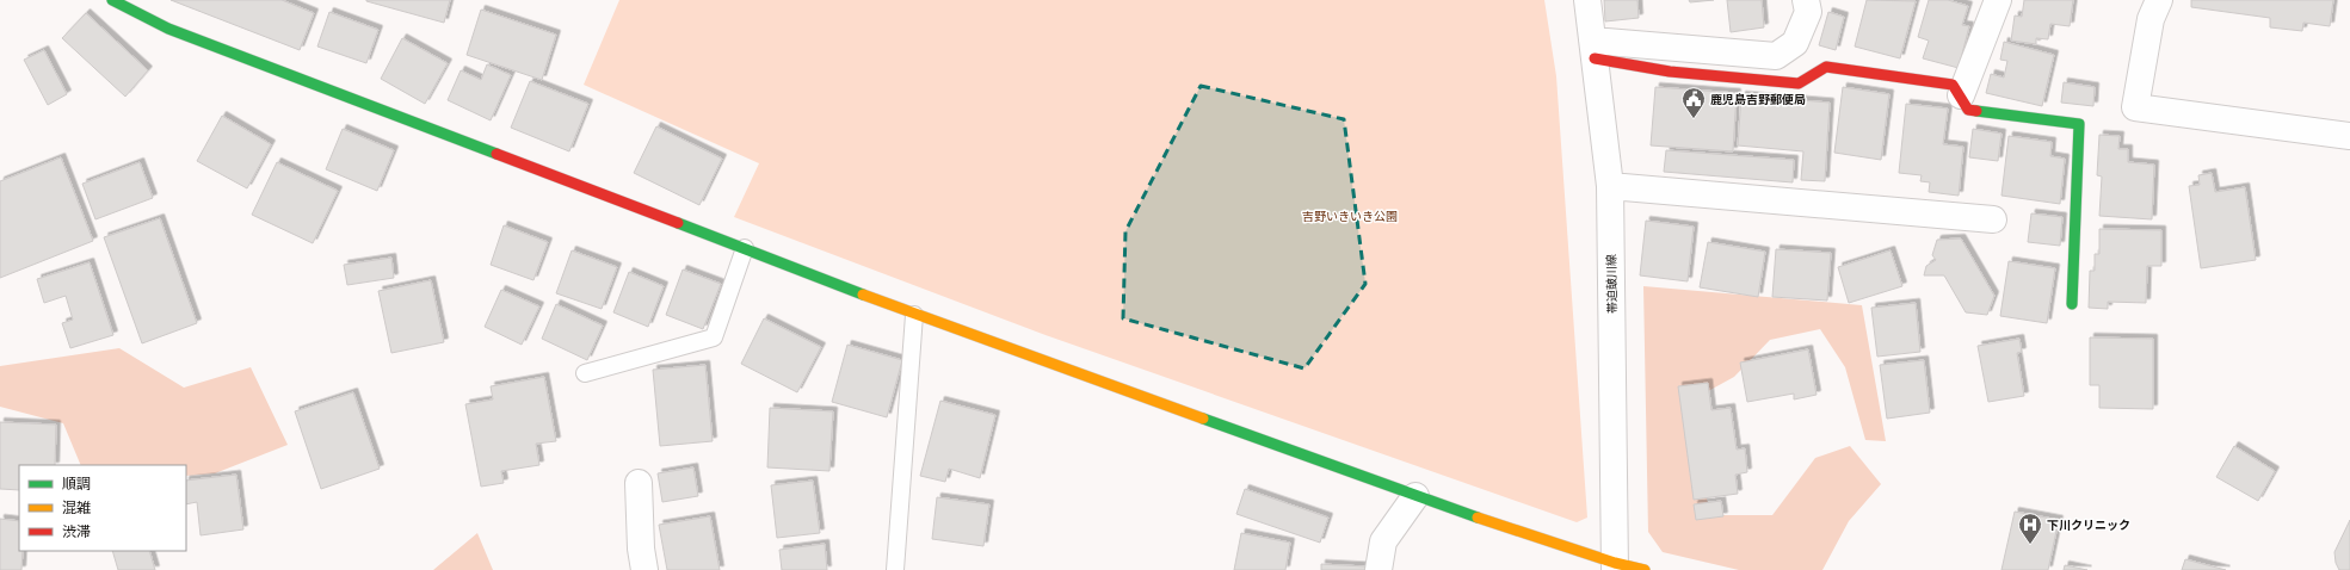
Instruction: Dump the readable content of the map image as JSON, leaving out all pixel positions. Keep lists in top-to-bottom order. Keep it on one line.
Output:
{"streets":{"street":["帯迫皷川線"]},"parks":["吉野いきいき公園"],"places":{"public building":["鹿児島吉野郵便局"],"hospital":["下川クリニック"]},"legend":["順調","混雑","渋滞"]}
